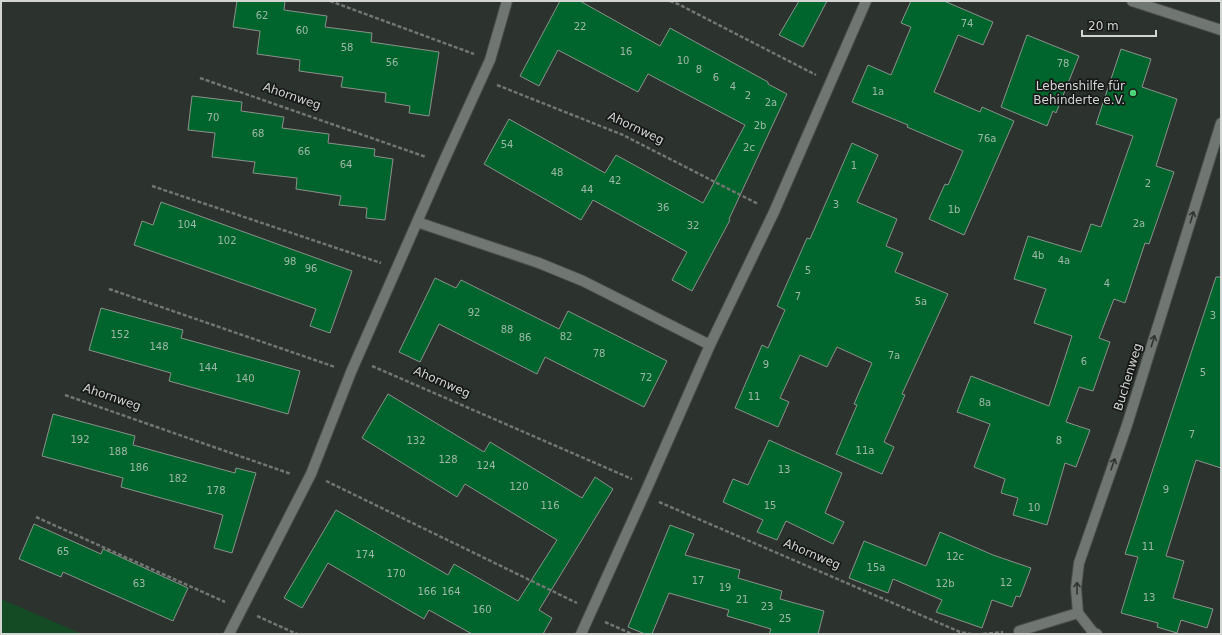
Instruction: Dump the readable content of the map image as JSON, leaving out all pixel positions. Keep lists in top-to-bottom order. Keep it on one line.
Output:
{"streets":{"street":["Buchenweg"],"path":["Ahornweg"]},"one_way":["Buchenweg"],"places":["Lebenshilfe für Behinderte e.V."],"house_numbers":["62","74","22","60","58","16","10","56","78","8","6","4","1a","2","2a","70","2b","68","76a","54","2c","66","64","1","48","42","2","44","3","36","1b","2a","104","32","102","4b","4a","98","96","5","4","7","5a","92","3","88","152","82","86","148","78","7a","6","9","144","5","72","140","11","8a","7","192","132","8","11a","188","128","124","186","13","182","120","9","178","116","15","10","11","65","174","12c","15a","170","17","12","63","12b","19","166","164","13","21","23","160","25"],"scale_bar":"20 m"}
